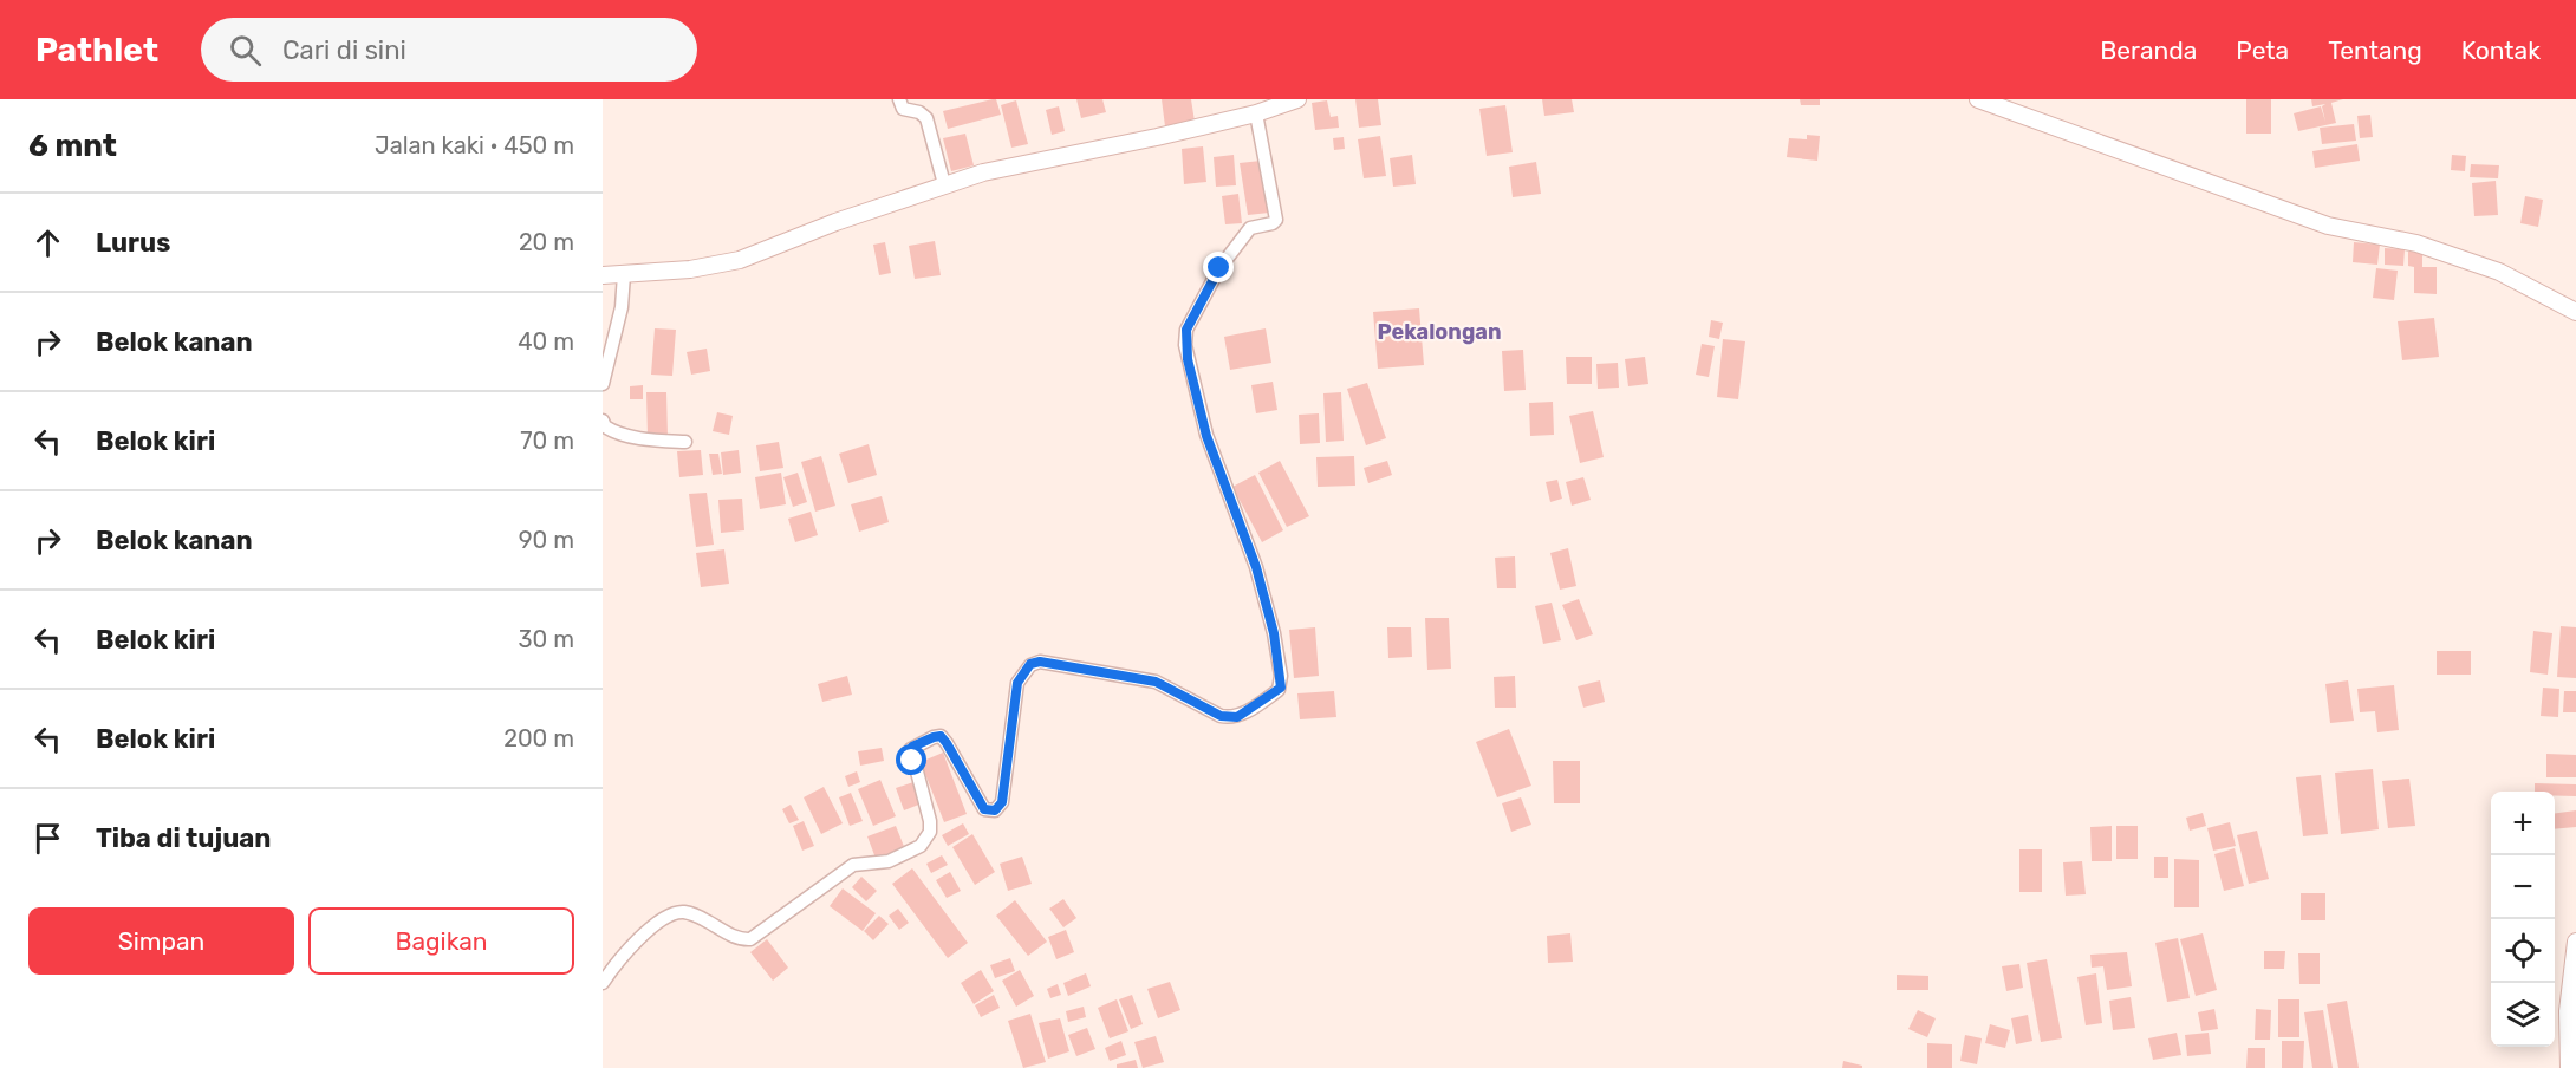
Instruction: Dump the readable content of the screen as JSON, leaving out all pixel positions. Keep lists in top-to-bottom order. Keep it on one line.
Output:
{"districts":["Pekalongan"],"page":{"header":"Pathlet","search":"Cari di sini","nav":["Beranda","Peta","Tentang","Kontak"],"heading":["6 mnt","Jalan kaki · 450 m"],"list":[["Lurus","20 m"],["Belok kanan","40 m"],["Belok kiri","70 m"],["Belok kanan","90 m"],["Belok kiri","30 m"],["Belok kiri","200 m"],"Tiba di tujuan"],"map_buttons":["+","−"],"buttons":["Simpan","Bagikan"]}}
